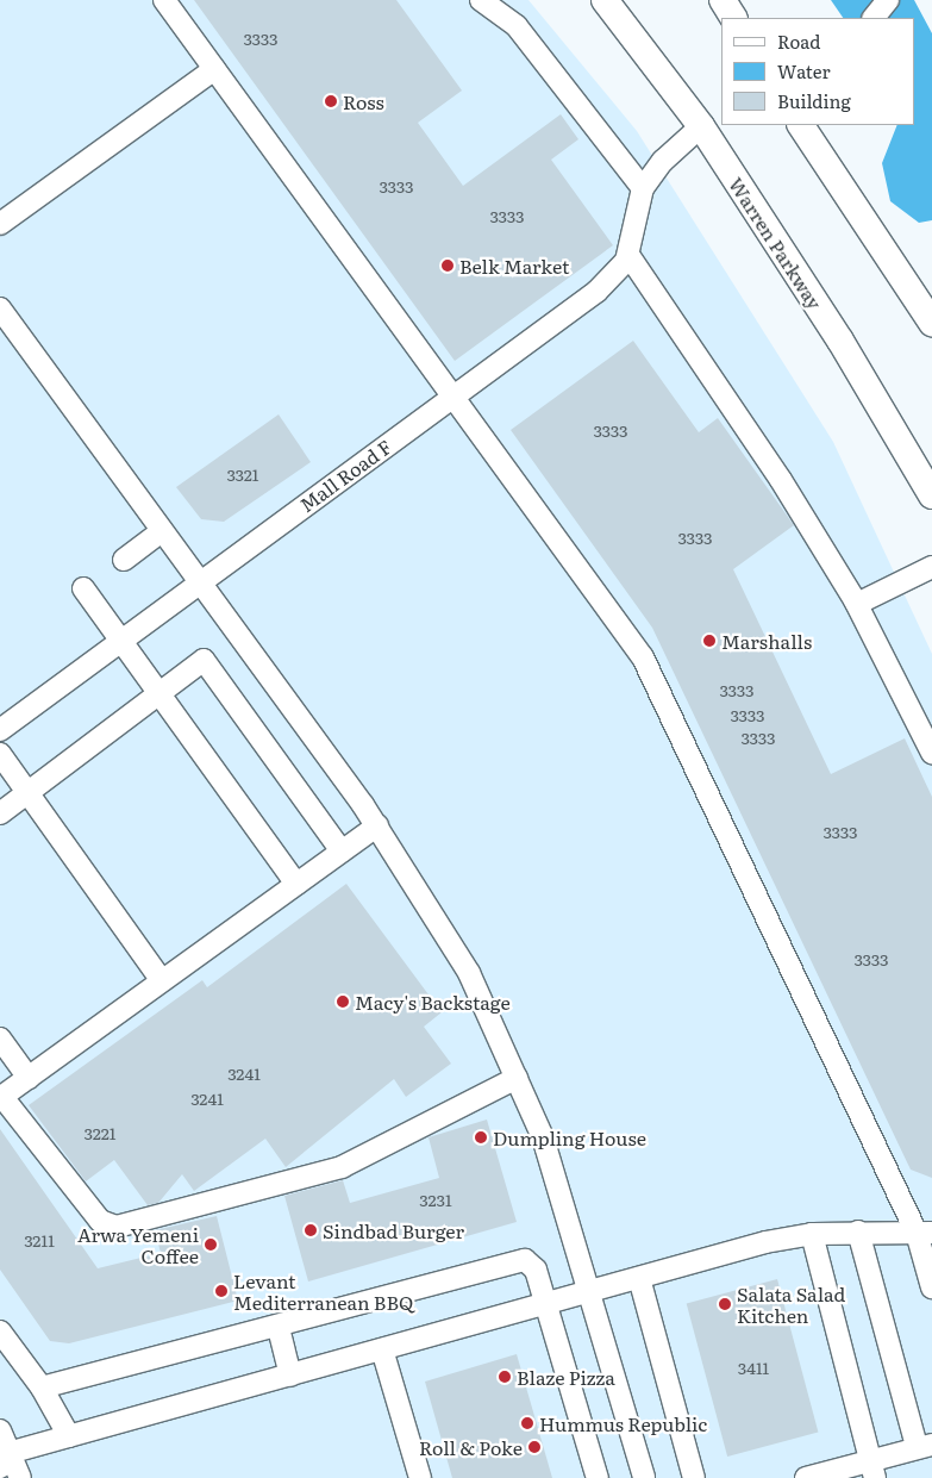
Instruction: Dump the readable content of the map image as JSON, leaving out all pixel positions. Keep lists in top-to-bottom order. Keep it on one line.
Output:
{"streets":{"main road":["Warren Parkway"],"street":["Mall Road F"]},"places":["Ross","Belk Market","Marshalls","Macy's Backstage","Dumpling House","Sindbad Burger","Arwa Yemeni Coffee","Levant Mediterranean BBQ","Salata Salad Kitchen","Blaze Pizza","Hummus Republic","Roll & Poke"],"house_numbers":["3333","3333","3333","3333","3321","3333","3333","3333","3333","3333","3333","3241","3241","3221","3231","3211","3411"],"legend":["Road","Water","Building"]}
